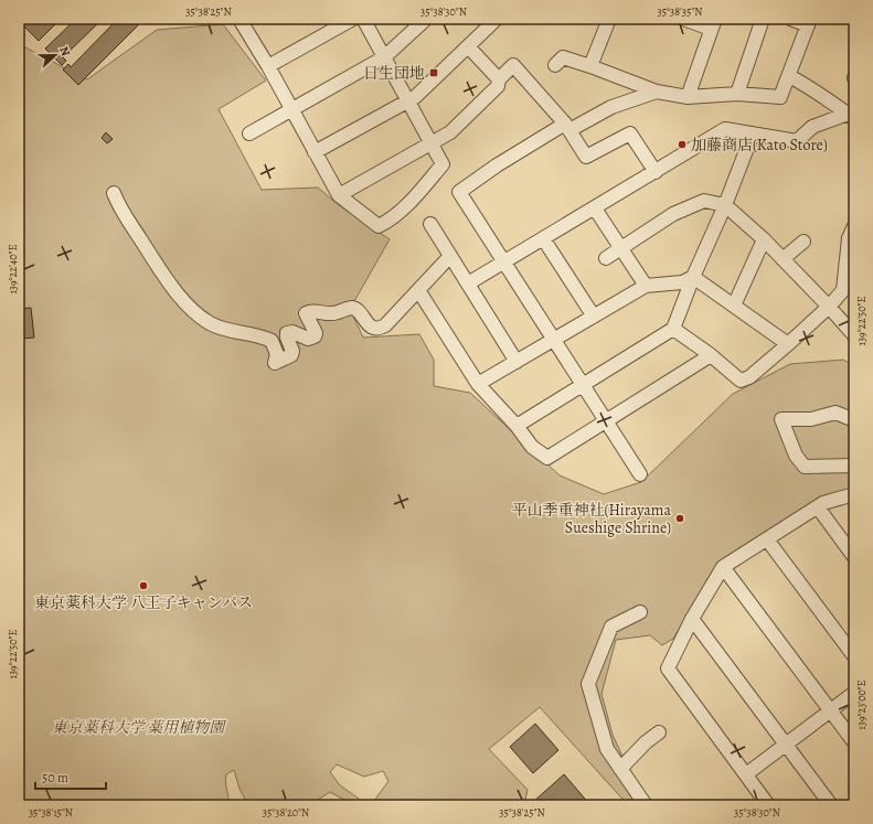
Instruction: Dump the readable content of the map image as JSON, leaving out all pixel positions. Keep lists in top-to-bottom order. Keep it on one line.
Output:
{"parks":["東京薬科大学 薬用植物園"],"places":{"transit":["日生団地"],"other":["加藤商店(Kato Store)","平山季重神社(Hirayama Sueshige Shrine)","東京薬科大学 八王子キャンパス"]},"scale_bar":"50 m","north":"right","coordinates":["35°38'25\"N","35°38'30\"N","35°38'35\"N","139°22'40\"E","139°22'50\"E","139°23'00\"E","35°38'15\"N","35°38'20\"N"]}
